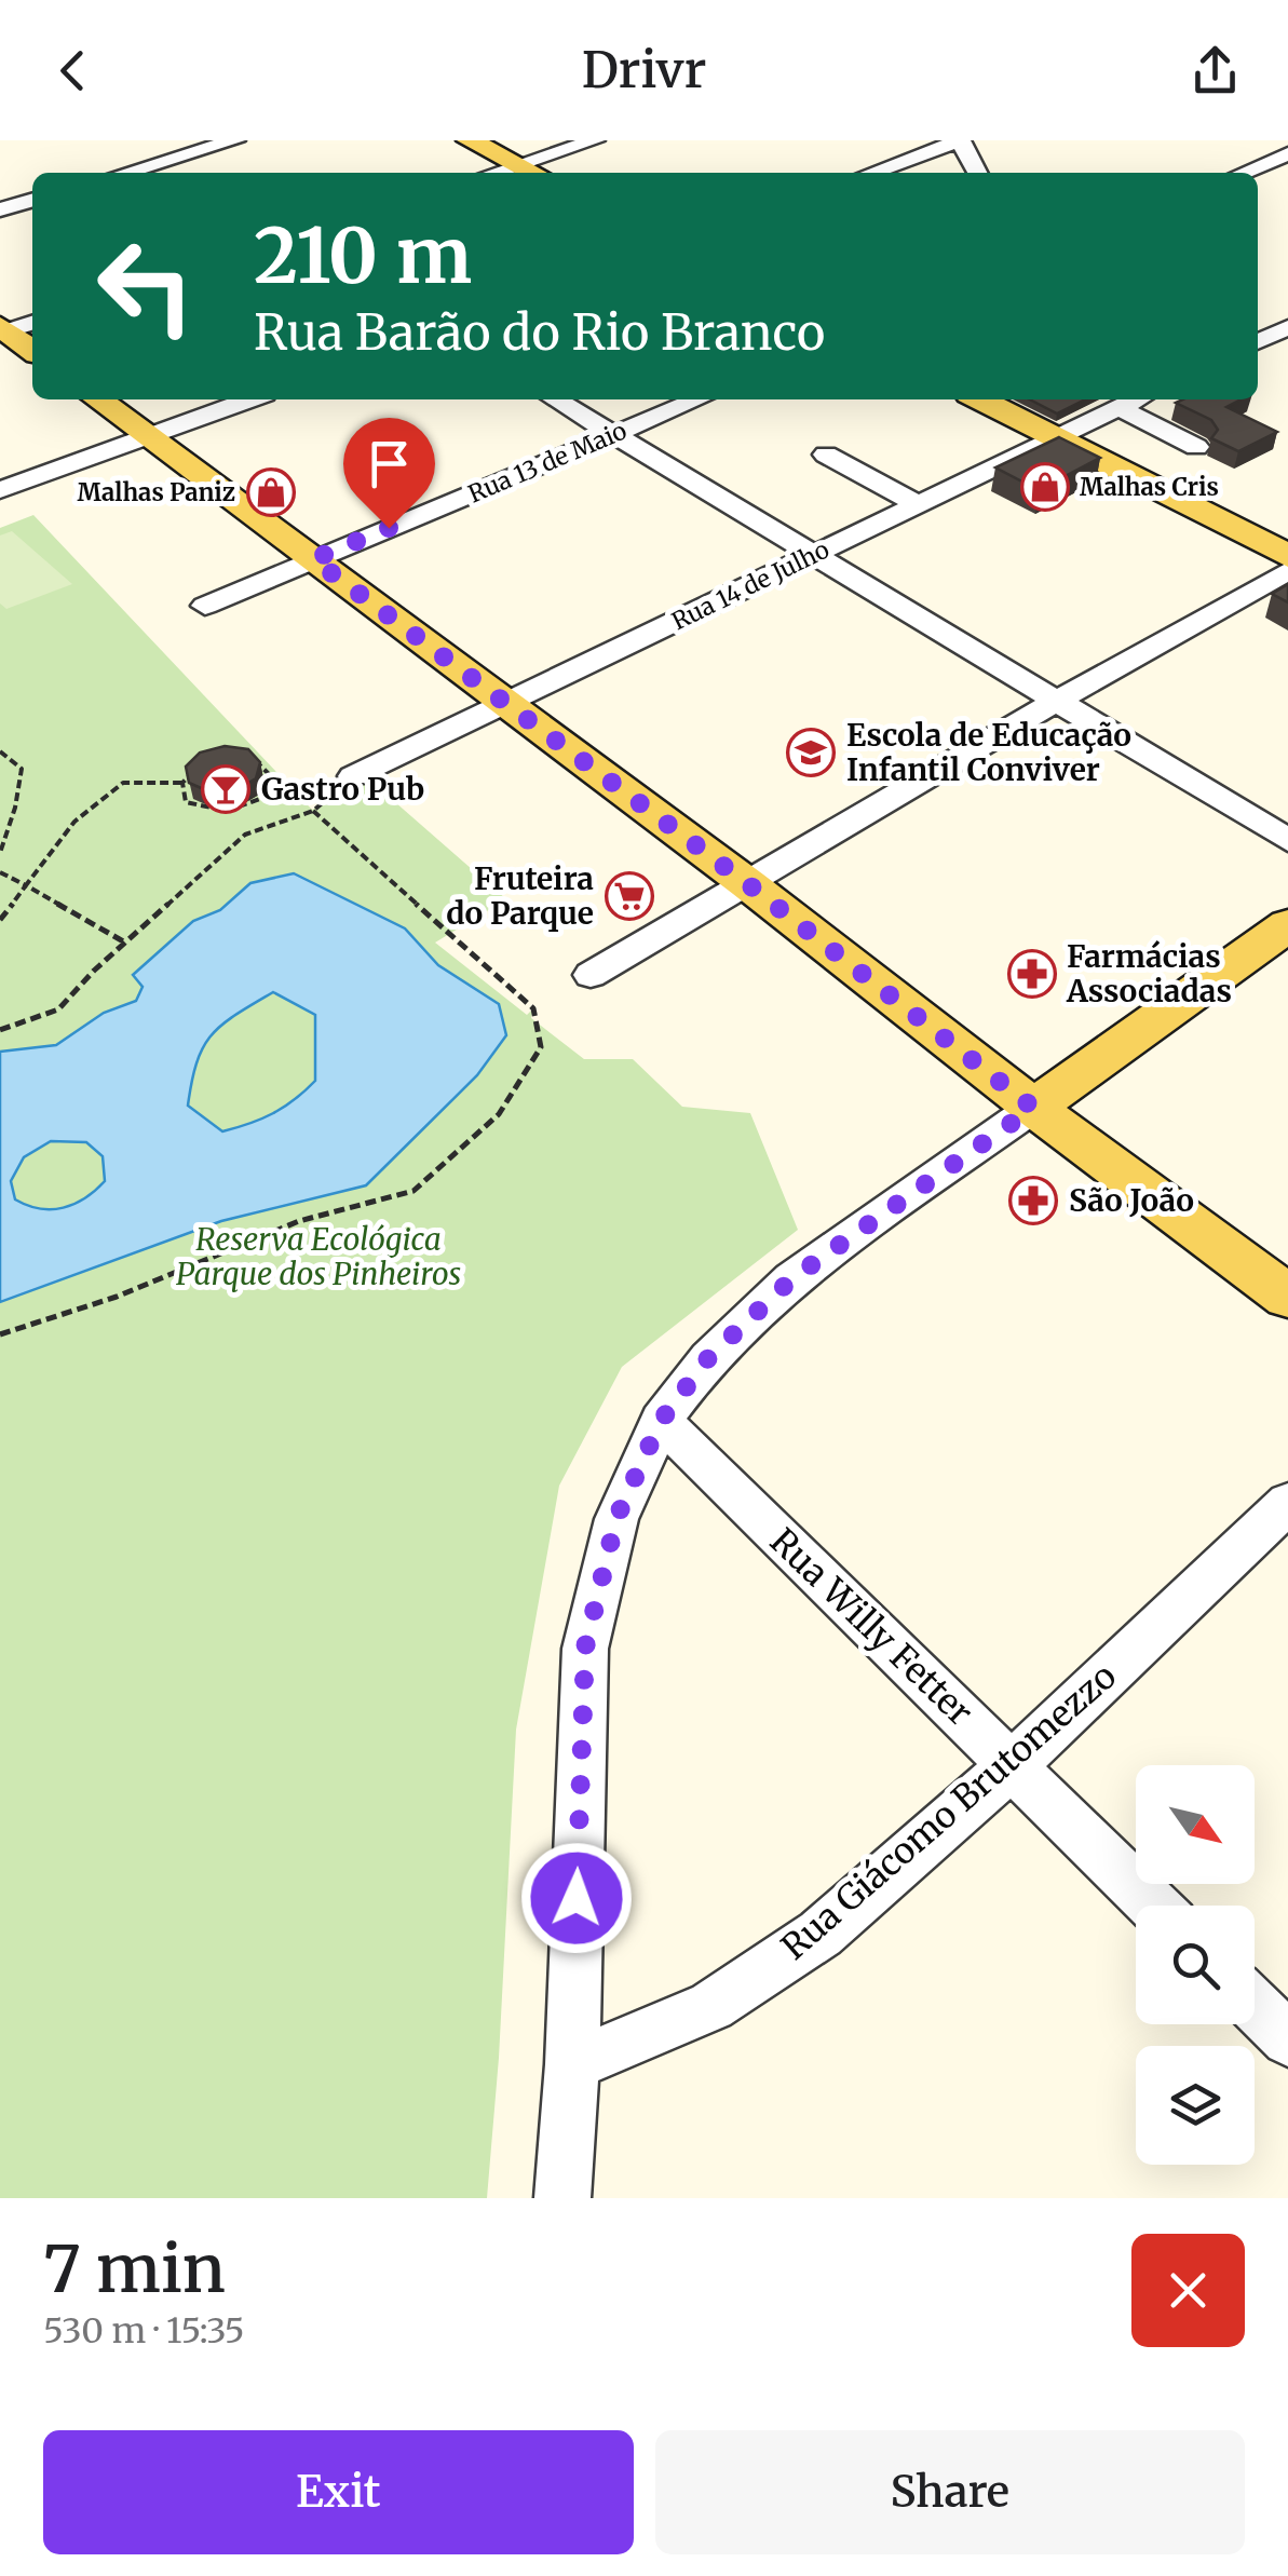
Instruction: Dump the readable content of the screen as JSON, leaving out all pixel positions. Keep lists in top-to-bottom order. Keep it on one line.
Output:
{"streets":{"street":["Rua 13 de Maio","Rua 14 de Julho","Rua Willy Fetter","Rua Giácomo Brutomezzo"]},"crossings":[["Rua Willy Fetter","Rua Giácomo Brutomezzo"]],"parks":["Reserva Ecológica Parque dos Pinheiros"],"places":{"shop":["Malhas Cris","Malhas Paniz"],"school or university":["Escola de Educação Infantil Conviver"],"bar":["Gastro Pub"],"supermarket":["Fruteira do Parque"],"pharmacy":["Farmácias Associadas","São João"]},"north":"bottom right","page":{"header":"Drivr","turn":["210 m","Rua Barão do Rio Branco"],"heading":["7 min","530 m · 15:35"],"buttons":["Exit","Share"]}}
